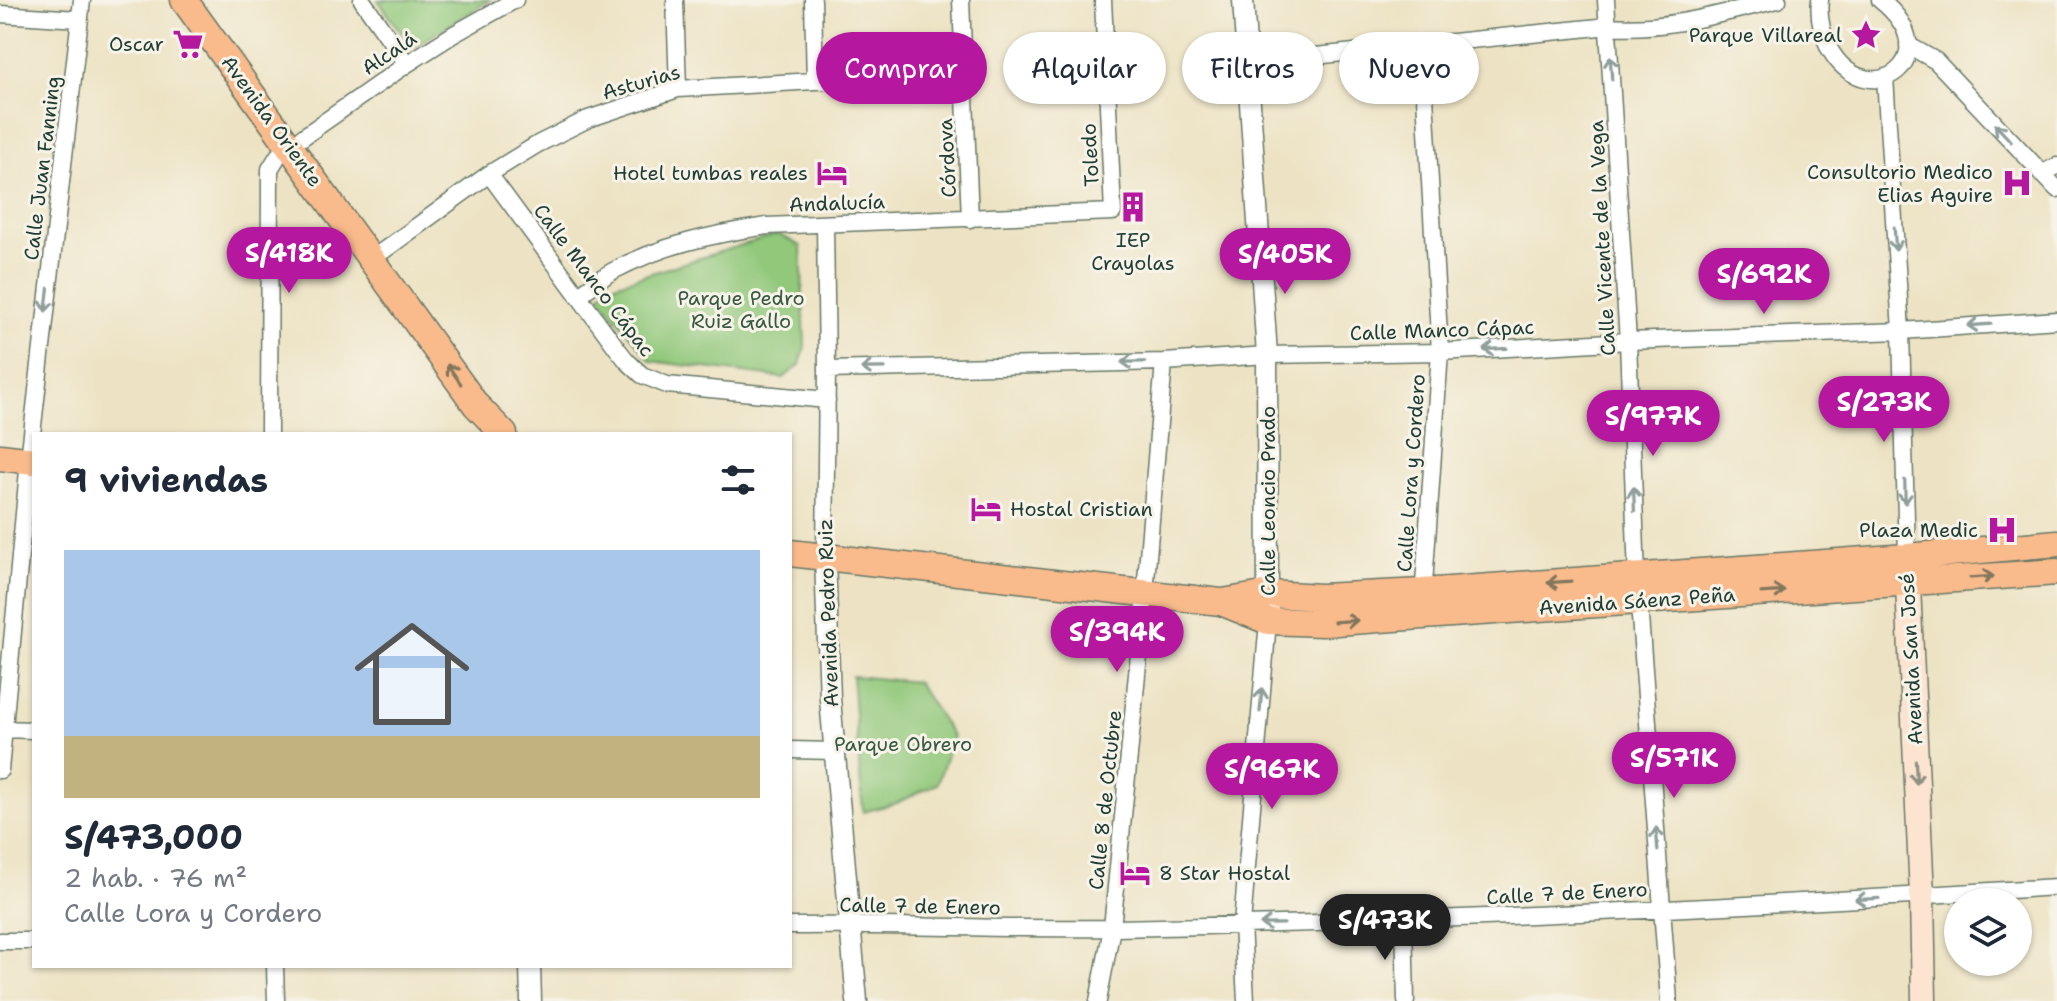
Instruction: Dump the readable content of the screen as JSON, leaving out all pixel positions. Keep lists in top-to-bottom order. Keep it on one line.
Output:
{"streets":{"main road":["Avenida Oriente","Avenida Sáenz Peña","Avenida San José"],"street":["Alcalá","Asturias","Toledo","Córdova","Calle Juan Fanning","Andalucía","Calle Vicente de la Vega","Calle Manco Cápac","Calle Lora y Cordero","Calle Leoncio Prado","Avenida Pedro Ruiz","Calle 8 de Octubre","Calle 7 de Enero"]},"crossings":[["Alcalá","Avenida Oriente"],["Asturias","Avenida Oriente"],["Asturias","Calle Manco Cápac"],["Toledo","Andalucía"],["Córdova","Andalucía"],["Andalucía","Calle Manco Cápac"],["Andalucía","Avenida Pedro Ruiz"],["Calle Vicente de la Vega","Calle Manco Cápac"],["Calle Vicente de la Vega","Avenida Sáenz Peña"],["Calle Vicente de la Vega","Calle 7 de Enero"],["Calle Manco Cápac","Calle Lora y Cordero"],["Calle Manco Cápac","Calle Leoncio Prado"],["Calle Manco Cápac","Avenida Pedro Ruiz"],["Calle Manco Cápac","Avenida San José"],["Calle Manco Cápac","Calle 8 de Octubre"],["Calle Lora y Cordero","Avenida Sáenz Peña"],["Calle Leoncio Prado","Avenida Sáenz Peña"],["Calle Leoncio Prado","Calle 7 de Enero"],["Avenida Sáenz Peña","Avenida Pedro Ruiz"],["Avenida Sáenz Peña","Avenida San José"],["Avenida Sáenz Peña","Calle 8 de Octubre"],["Avenida Pedro Ruiz","Calle 7 de Enero"],["Avenida San José","Calle 7 de Enero"],["Calle 8 de Octubre","Calle 7 de Enero"]],"one_way":["Avenida Oriente","Calle Juan Fanning","Calle Vicente de la Vega","Calle Manco Cápac","Avenida San José"],"parks":["Parque Pedro Ruiz Gallo","Parque Obrero"],"places":{"place":["Parque Villareal"],"supermarket":["Oscar"],"hotel":["Hotel tumbas reales","Hostal Cristian","8 Star Hostal"],"hospital":["Consultorio Medico Elias Aguire","Plaza Medic"],"building":["IEP Crayolas"]},"page":{"chip":["Comprar","Alquilar","Filtros","Nuevo"],"price":["S/418K","S/405K","S/692K","S/273K","S/977K","S/394K","S/571K","S/967K","S/473K"],"heading":"9 viviendas","list":[{"name":"S/473,000","note":"2 hab. · 76 m² · Calle Lora y Cordero"}]}}
